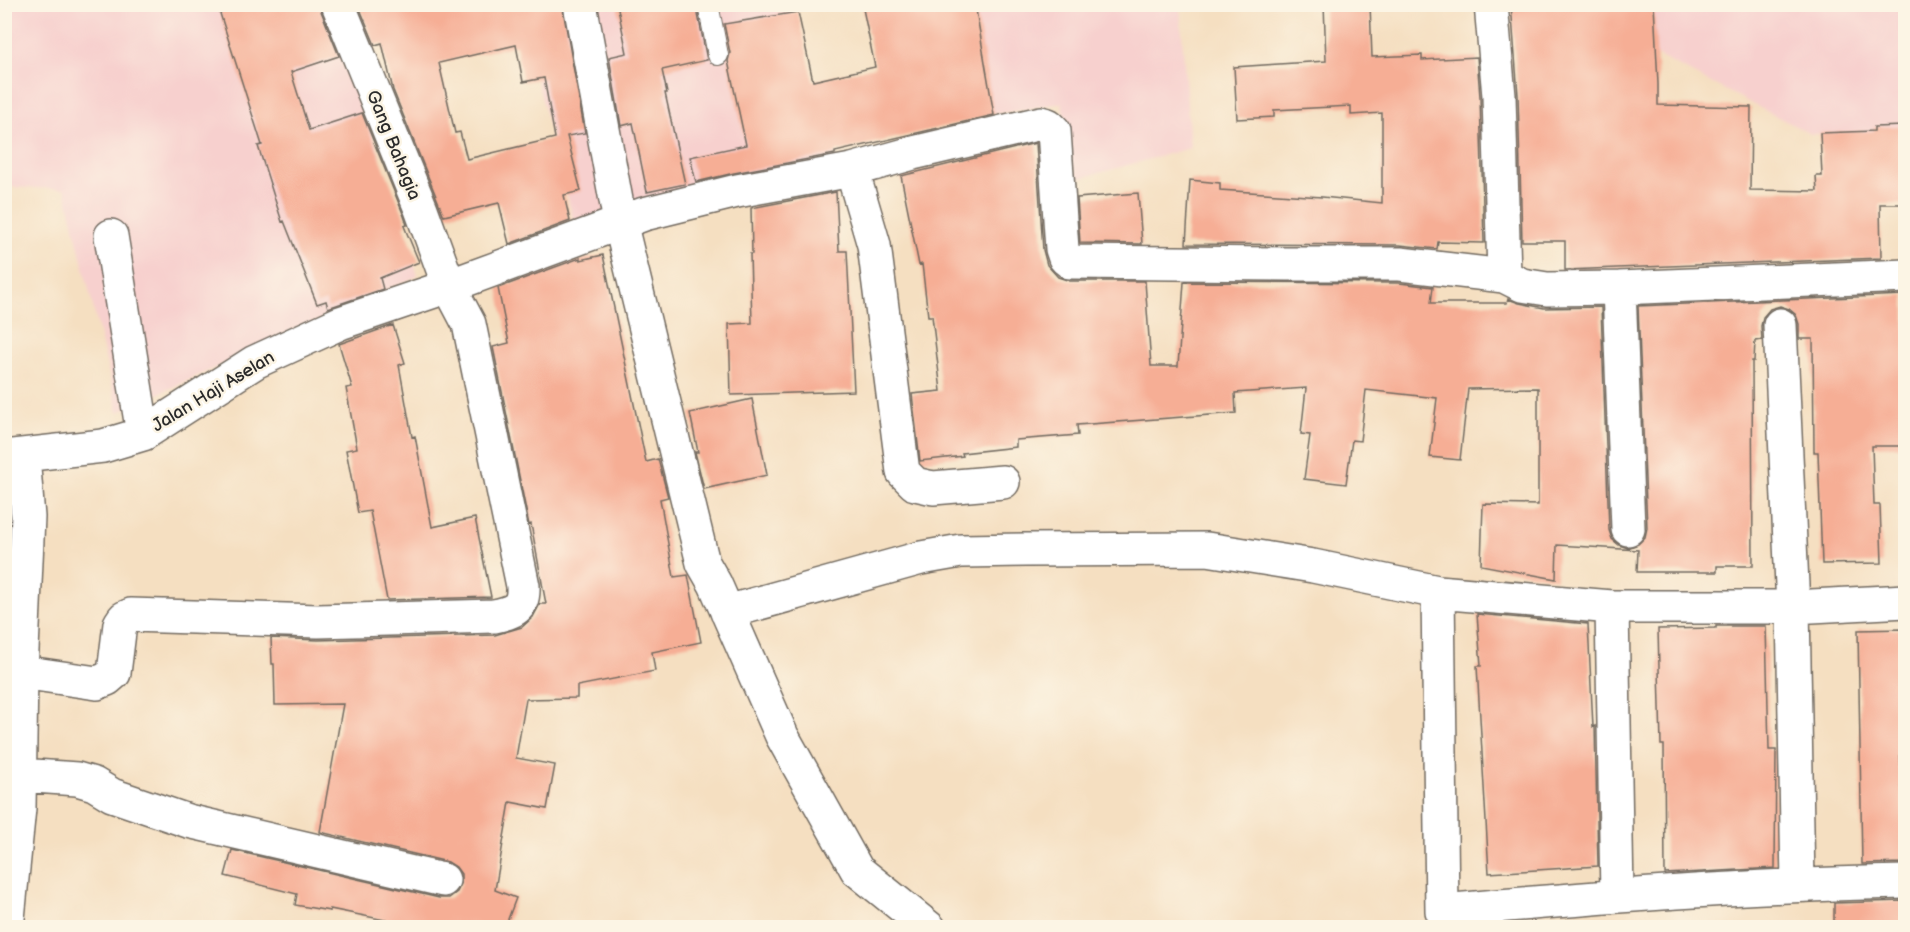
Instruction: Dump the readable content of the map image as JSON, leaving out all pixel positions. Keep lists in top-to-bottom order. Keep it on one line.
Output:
{"streets":{"street":["Gang Bahagia","Jalan Haji Aselan"]},"crossings":[["Gang Bahagia","Jalan Haji Aselan"]]}
